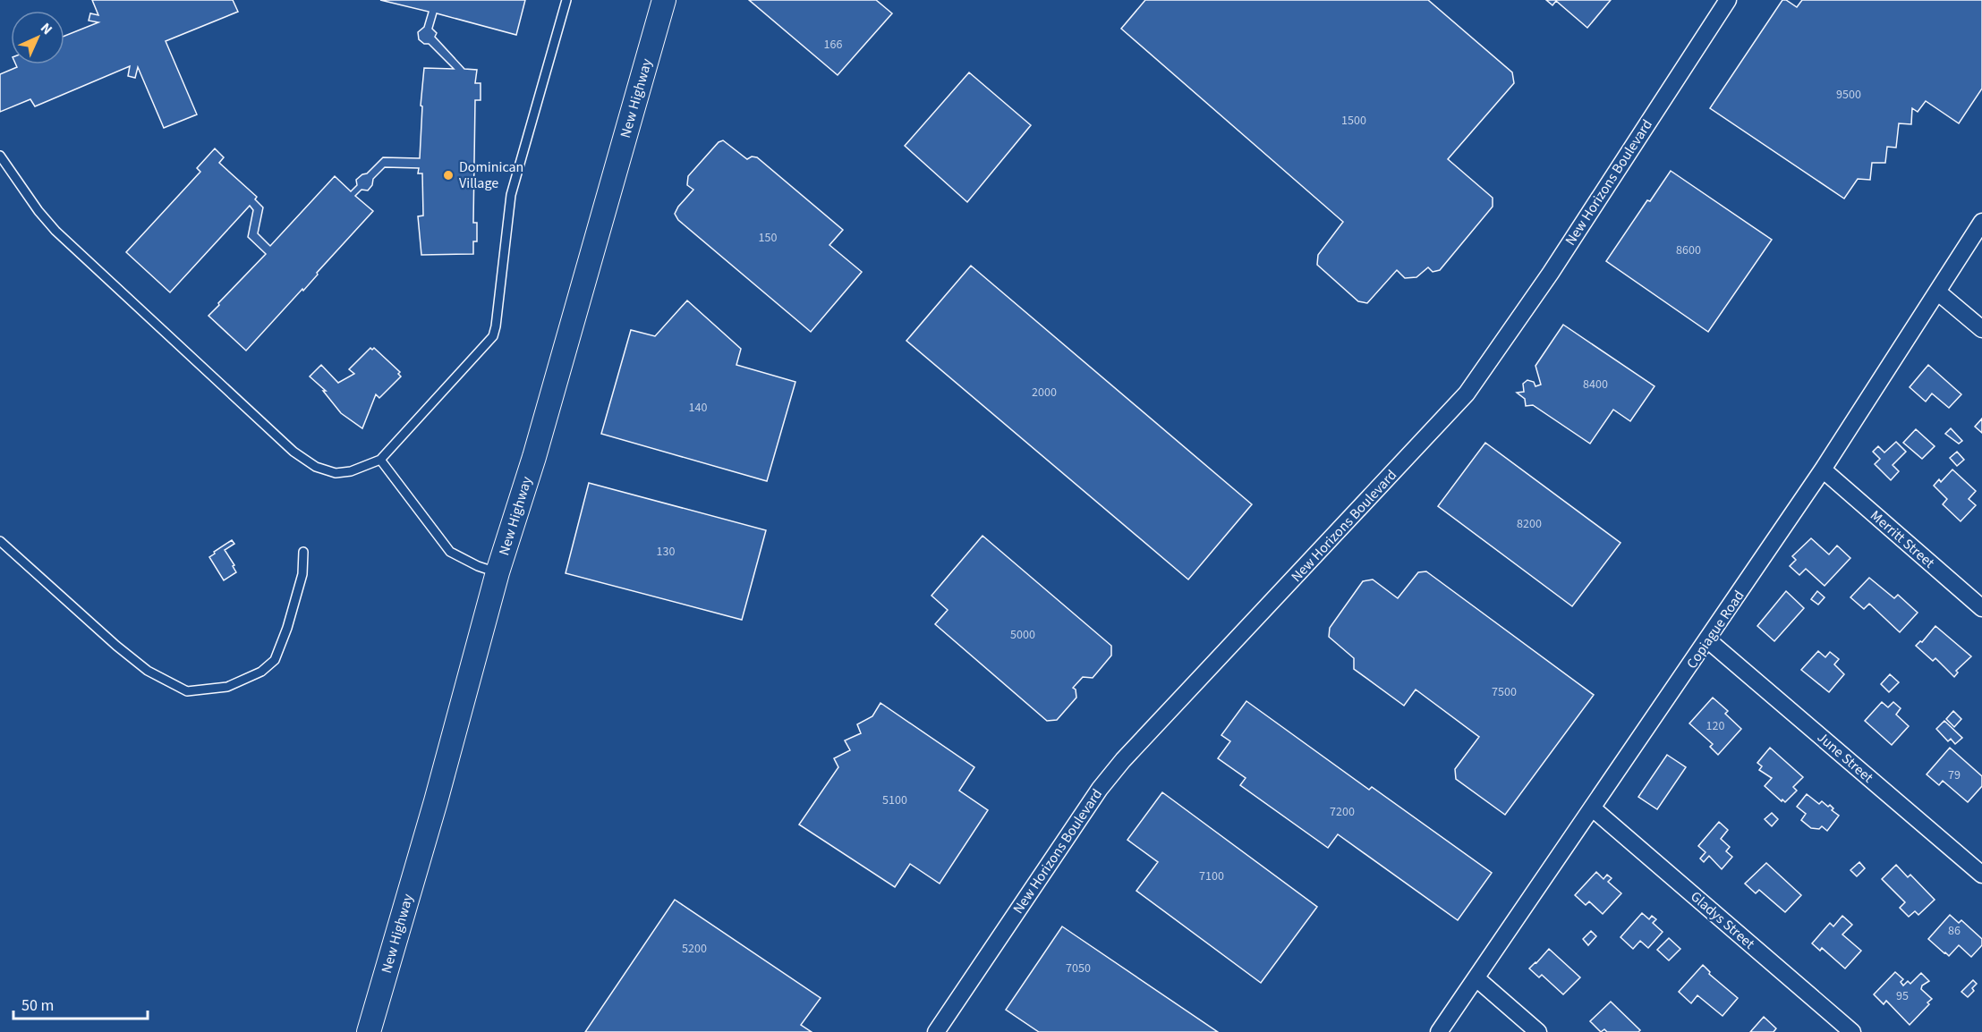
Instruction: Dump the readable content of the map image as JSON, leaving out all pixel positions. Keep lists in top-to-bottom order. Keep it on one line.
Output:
{"streets":{"main road":["New Highway"],"street":["New Horizons Boulevard","Merritt Street","Copiague Road","June Street","Gladys Street"]},"crossings":[["Merritt Street","Copiague Road"],["Copiague Road","June Street"],["Copiague Road","Gladys Street"]],"places":["Dominican Village"],"house_numbers":["166","9500","1500","150","8600","8400","2000","140","8200","130","5000","7500","120","79","5100","7200","7100","86","5200","7050","95"],"scale_bar":"50 m","north":"top right"}
